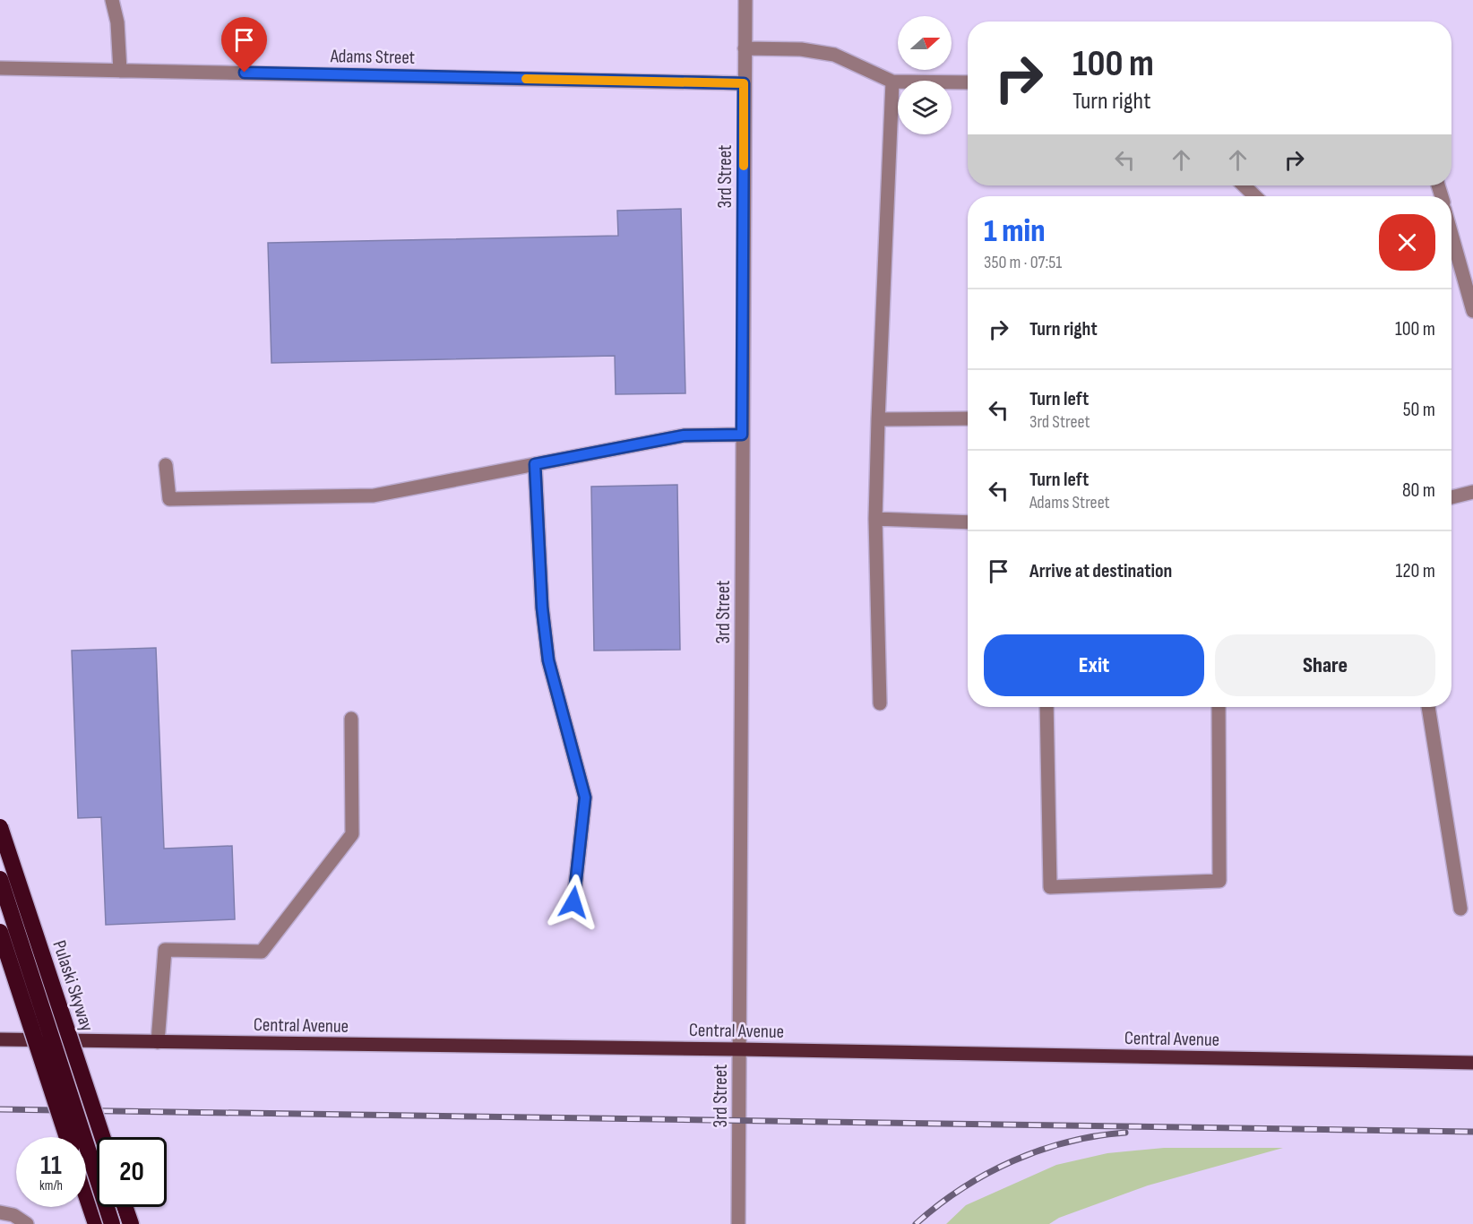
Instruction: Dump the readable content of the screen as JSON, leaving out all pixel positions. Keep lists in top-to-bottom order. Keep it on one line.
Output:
{"streets":{"highway":["Pulaski Skyway"],"main road":["Central Avenue"],"street":["Adams Street","3rd Street"]},"crossings":[["Adams Street","3rd Street"],["3rd Street","Central Avenue"]],"north":"right","page":{"turn":["100 m","Turn right"],"heading":["1 min","350 m · 07:51"],"list":[{"name":"Turn right","value":"100 m"},{"name":"Turn left","note":"3rd Street","value":"50 m"},{"name":"Turn left","note":"Adams Street","value":"80 m"},{"name":"Arrive at destination","value":"120 m"}],"buttons":["Exit","Share"],"speed":"11 km/h","limit":"20"}}
